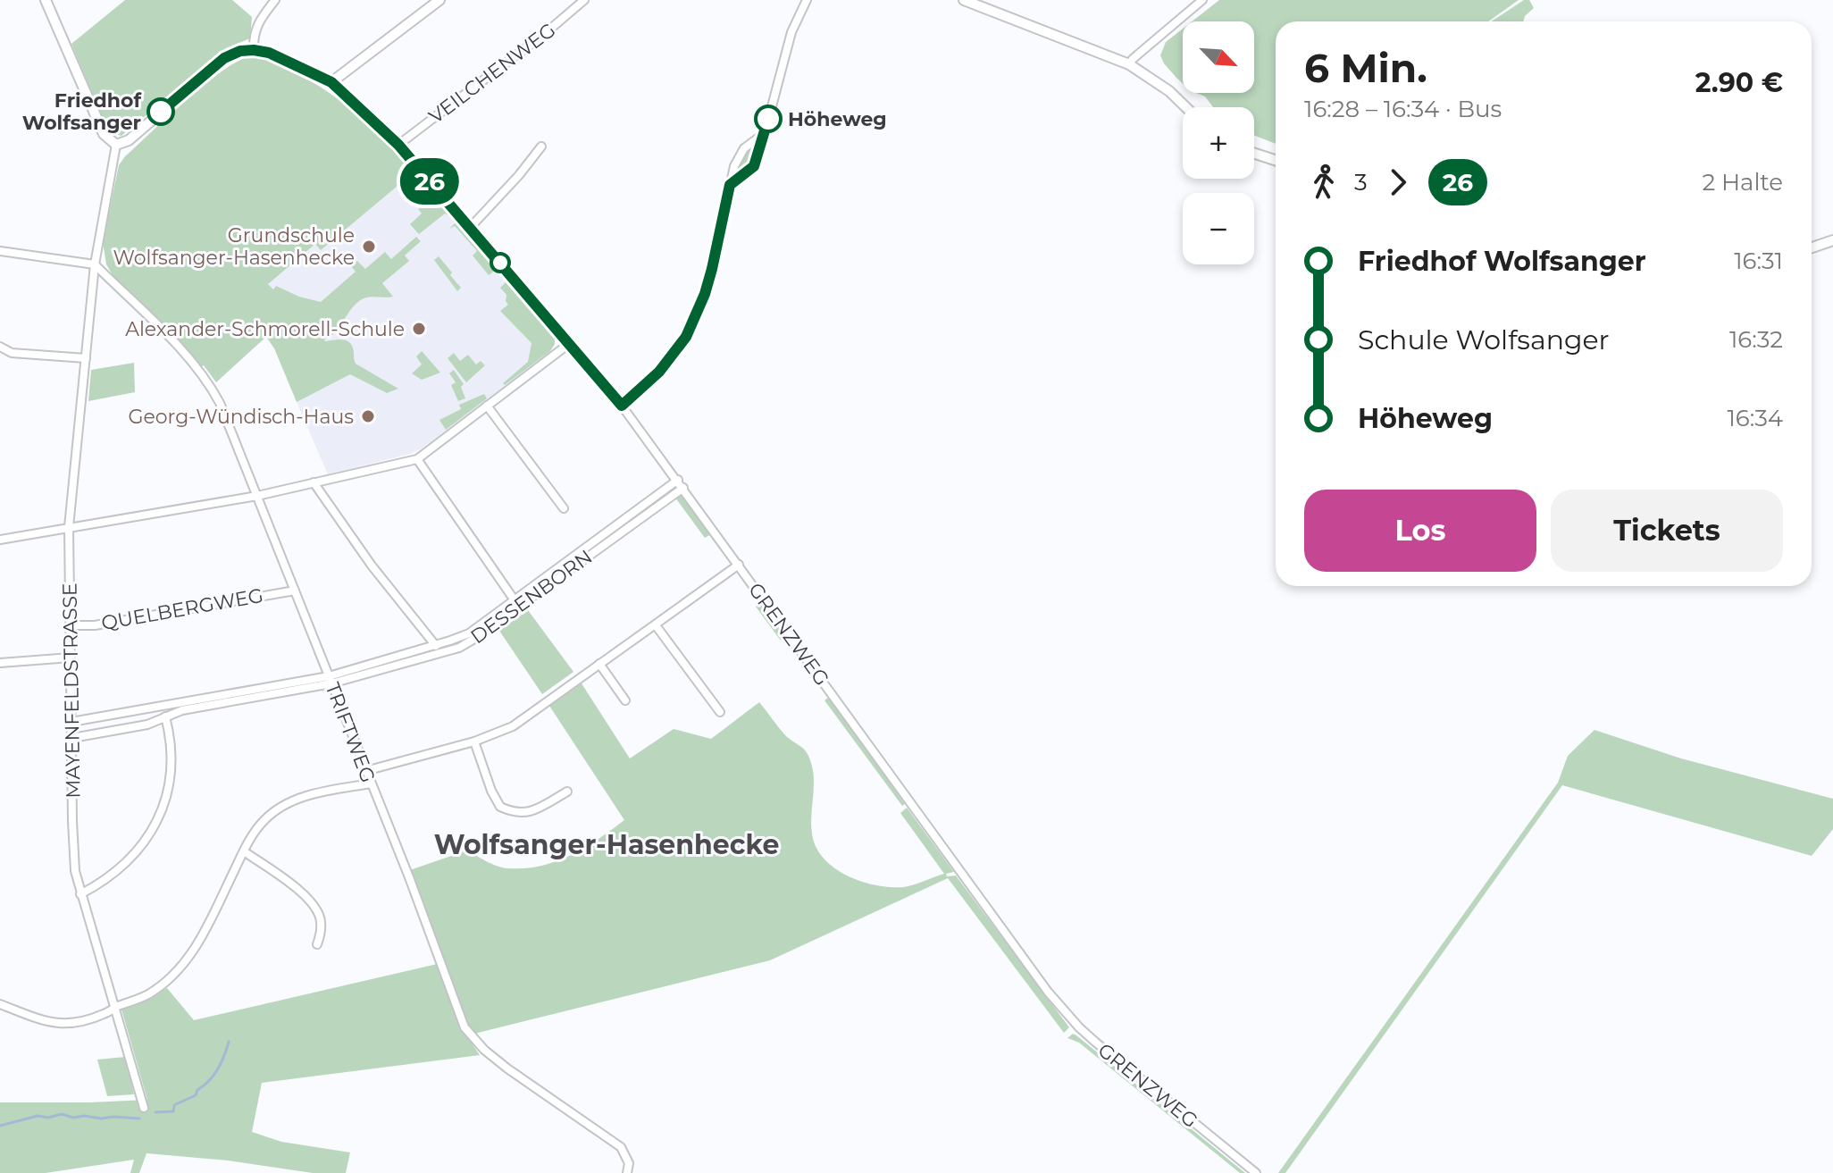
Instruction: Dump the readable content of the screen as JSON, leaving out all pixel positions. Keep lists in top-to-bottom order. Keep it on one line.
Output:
{"streets":{"street":["VEILCHENWEG","DESSENBORN","QUELBERGWEG","GRENZWEG","MAYENFELDSTRASSE","TRIFTWEG"]},"crossings":[["VEILCHENWEG","GRENZWEG"],["DESSENBORN","GRENZWEG"],["DESSENBORN","MAYENFELDSTRASSE"],["DESSENBORN","TRIFTWEG"],["QUELBERGWEG","MAYENFELDSTRASSE"],["QUELBERGWEG","TRIFTWEG"],["MAYENFELDSTRASSE","TRIFTWEG"]],"districts":["Wolfsanger-Hasenhecke"],"places":["Friedhof Wolfsanger","Höheweg","Grundschule Wolfsanger-Hasenhecke","Alexander-Schmorell-Schule","Georg-Wündisch-Haus"],"lines":["bus line 26"],"north":"bottom right","page":{"on_map":"26","map_buttons":["+","−"],"heading":["6 Min.","16:28 – 16:34 · Bus","2.90 €"],"legs":["3","26","2 Halte"],"list":[{"name":"Friedhof Wolfsanger","value":"16:31"},{"name":"Schule Wolfsanger","value":"16:32"},{"name":"Höheweg","value":"16:34"}],"buttons":["Los","Tickets"]}}
